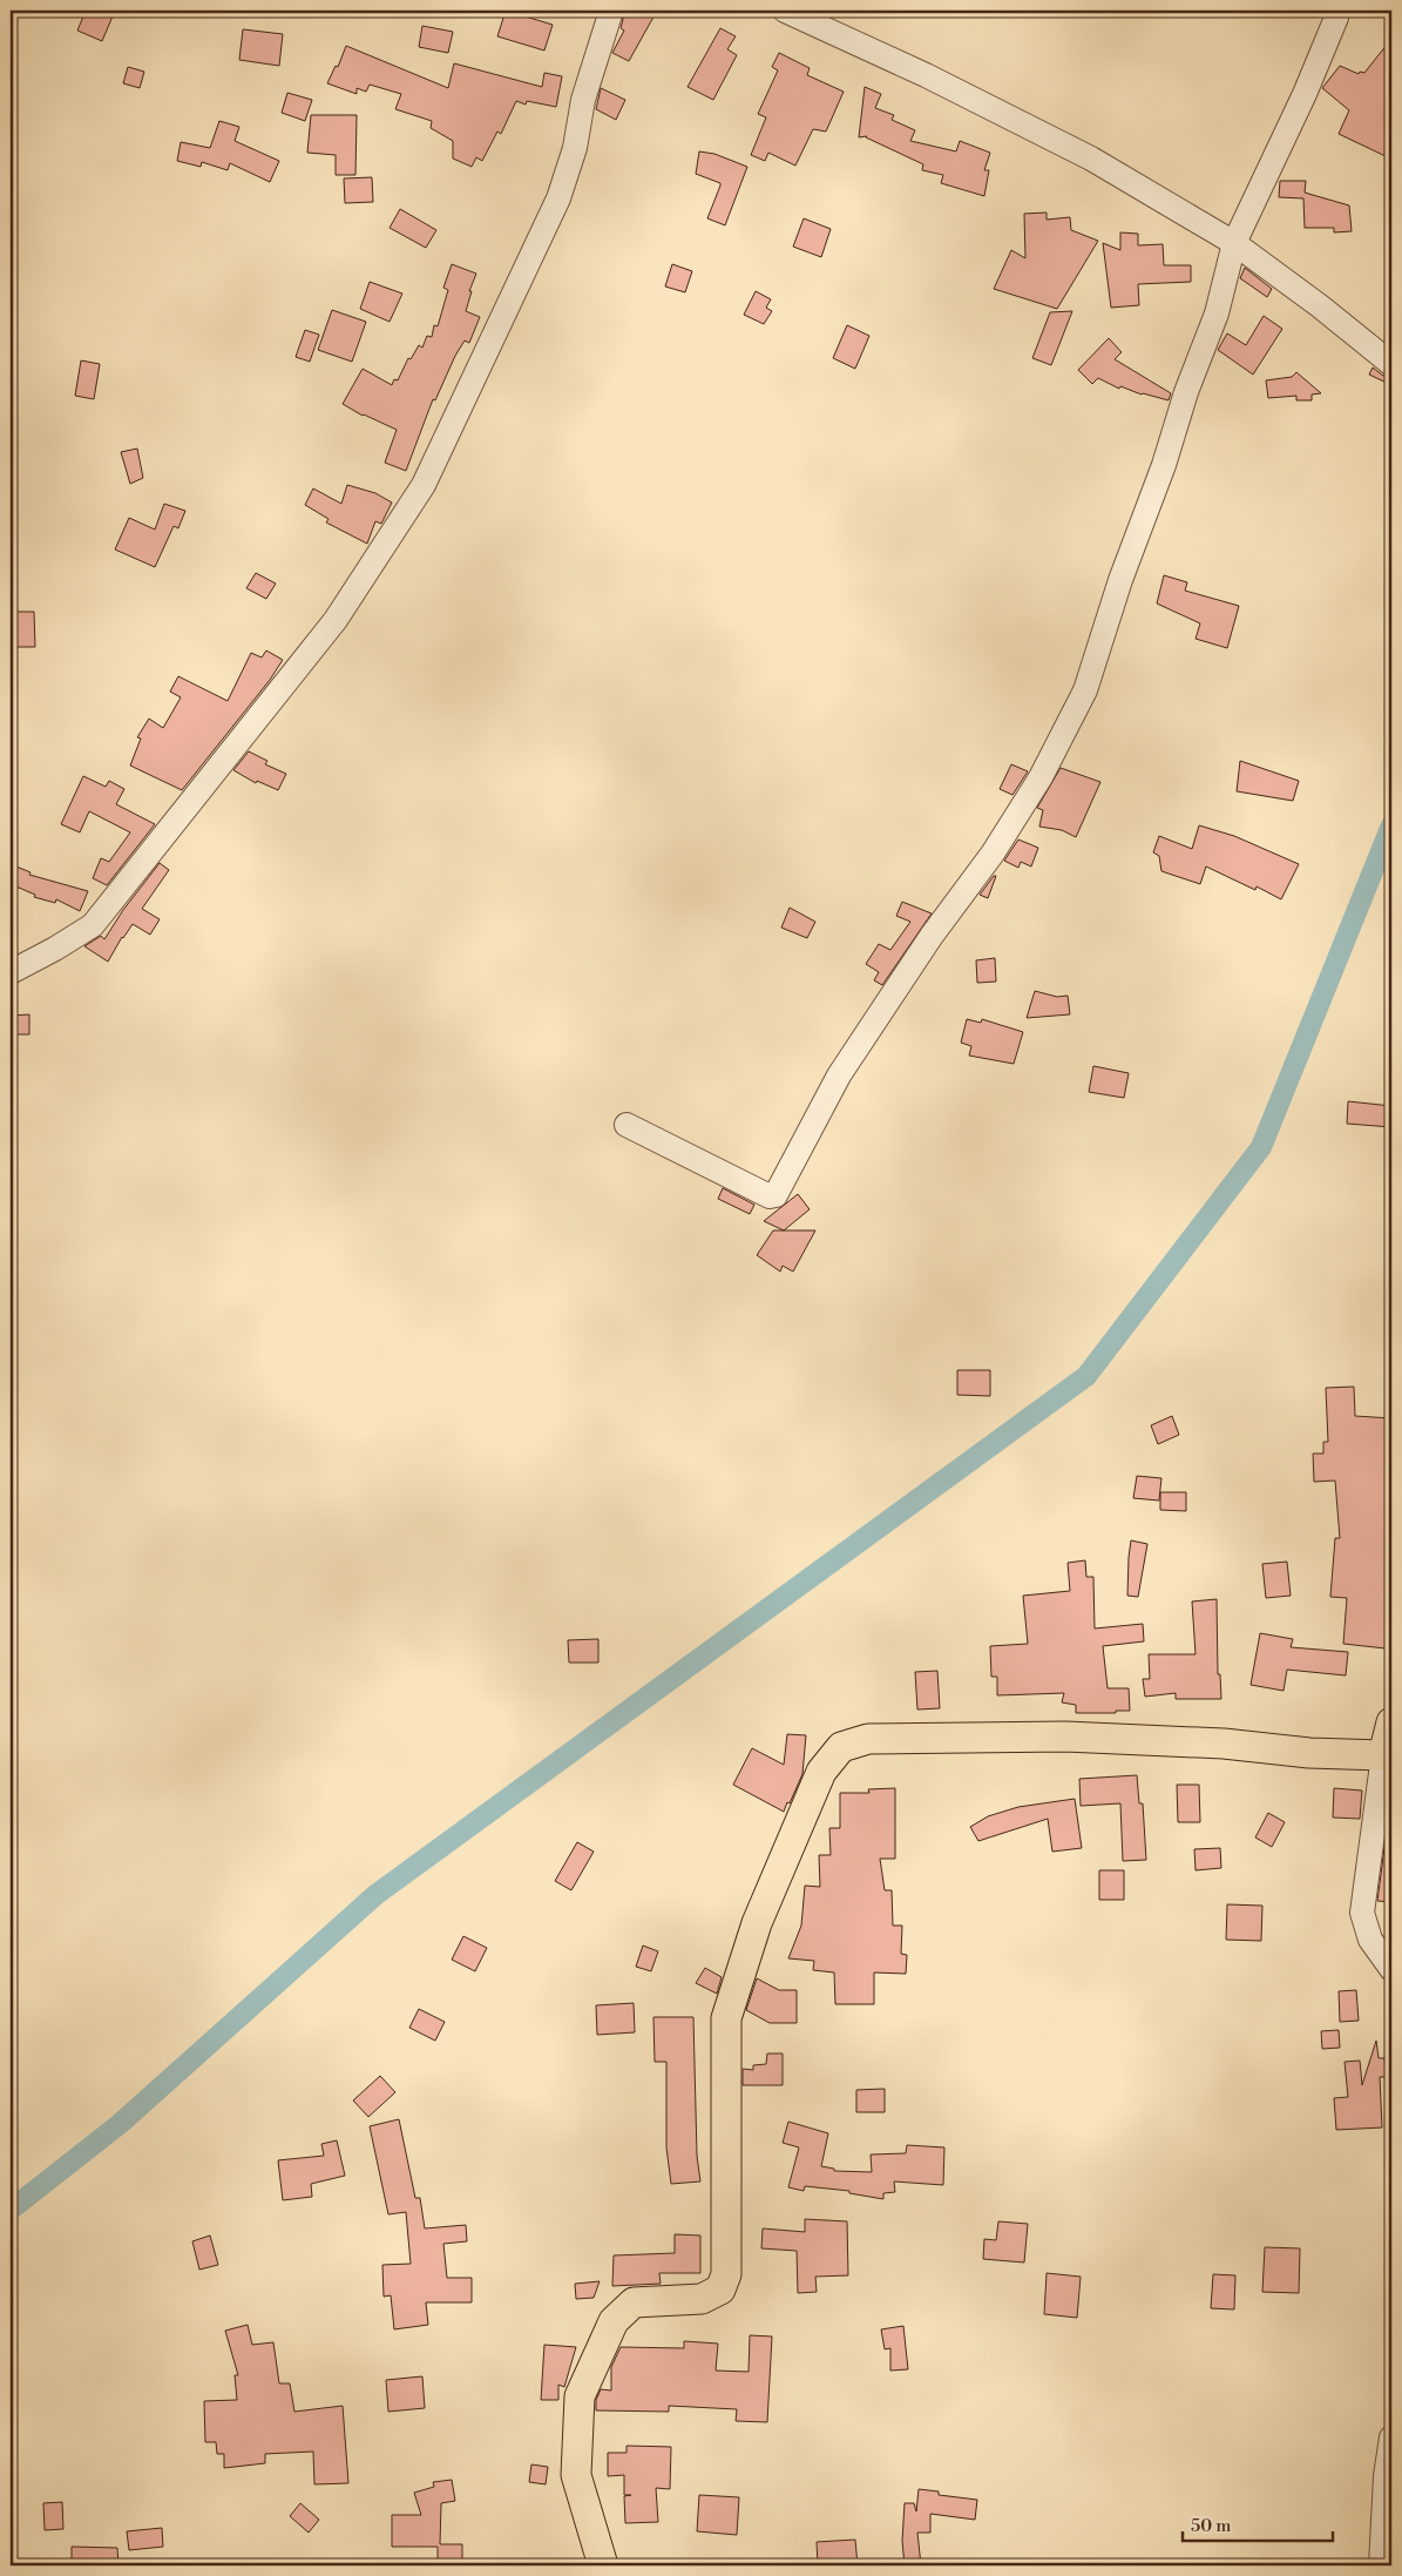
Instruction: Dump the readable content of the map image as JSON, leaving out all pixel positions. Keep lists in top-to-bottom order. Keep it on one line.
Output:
{"scale_bar":"50 m"}
